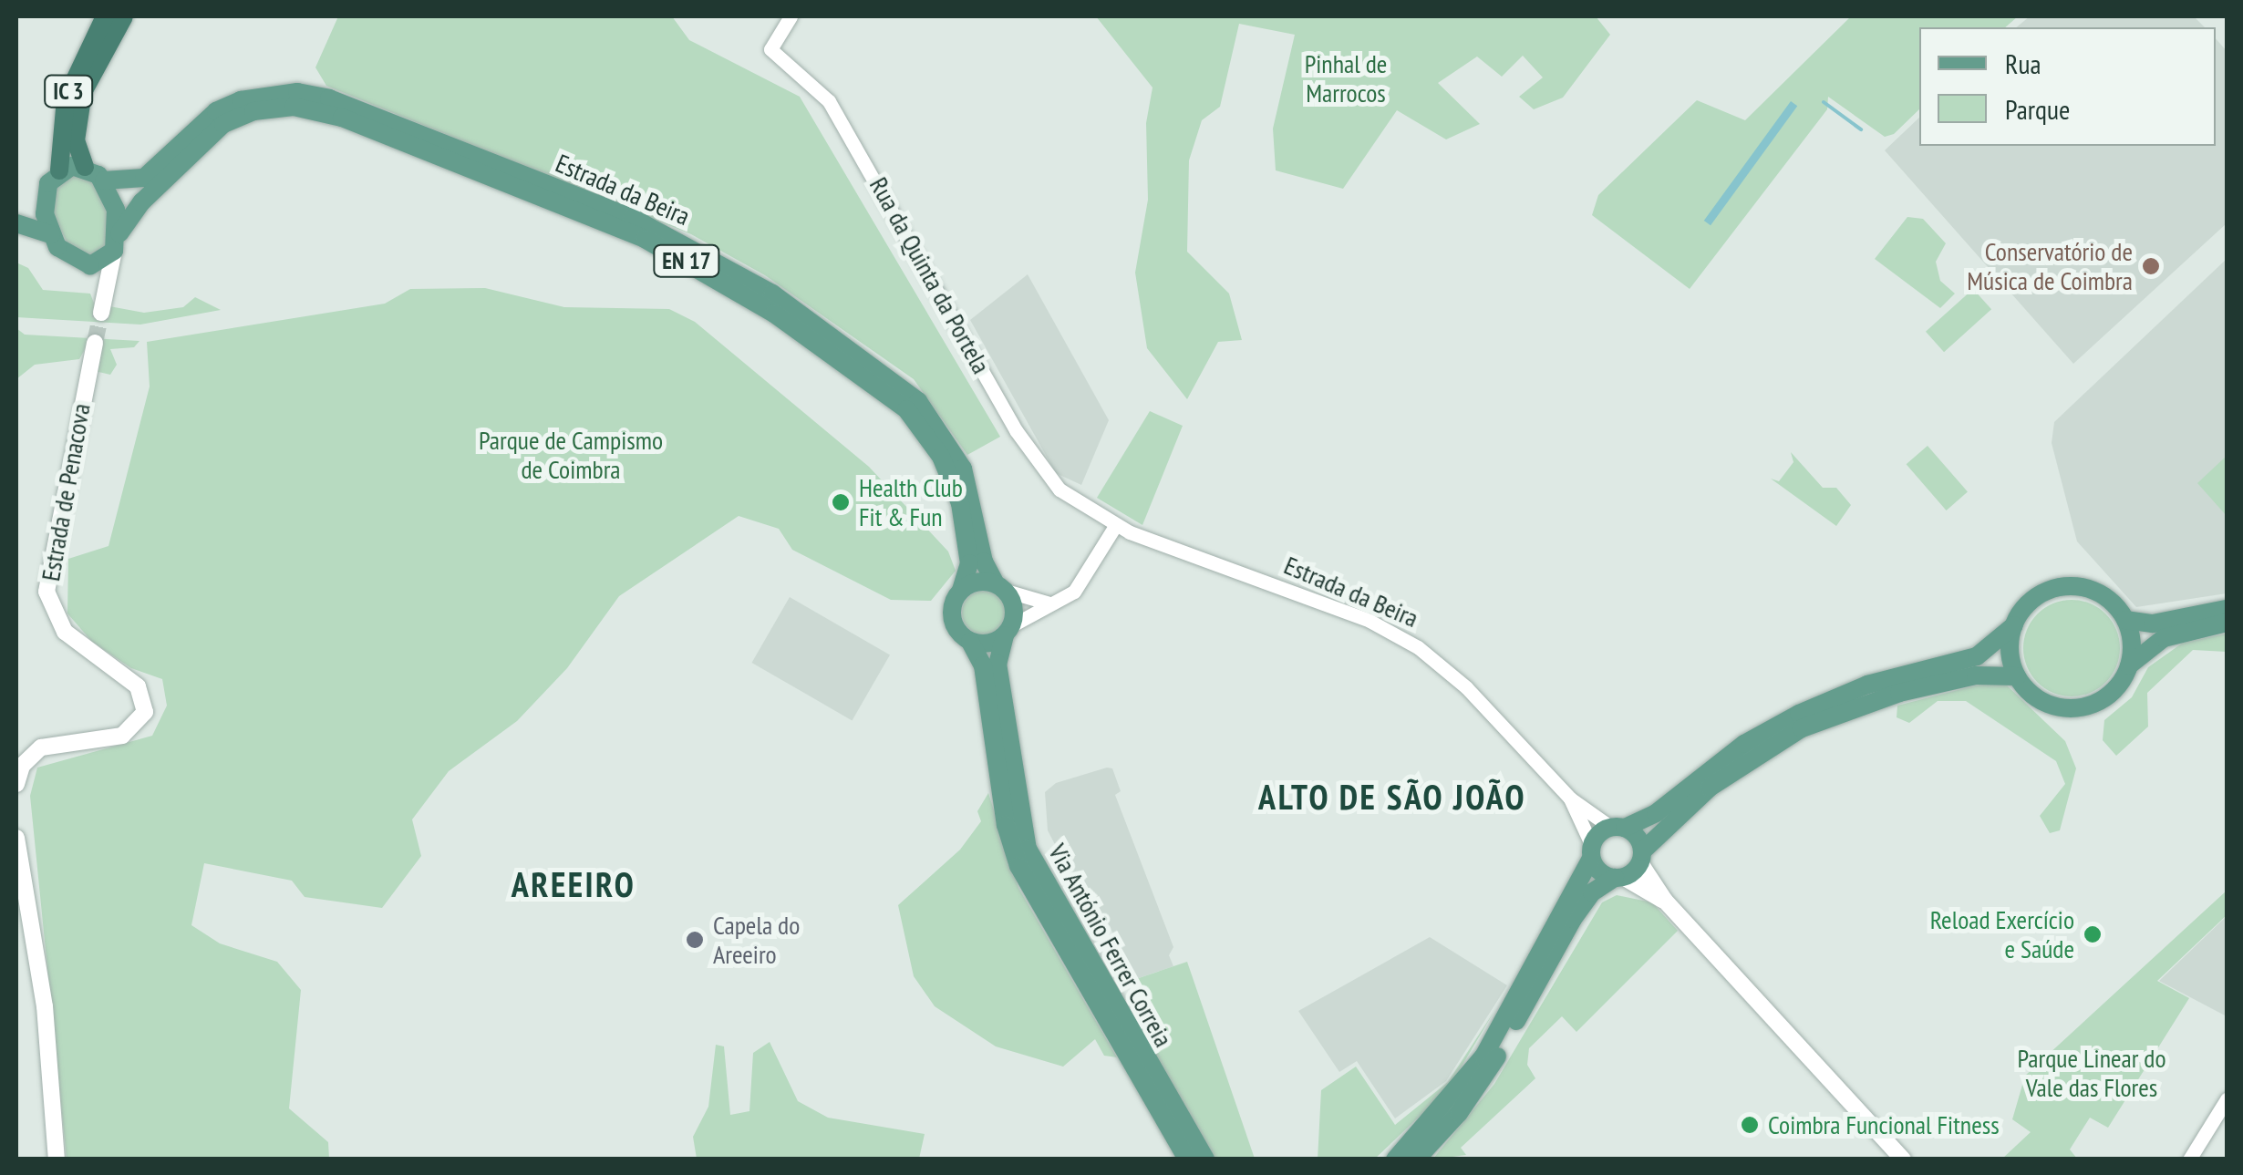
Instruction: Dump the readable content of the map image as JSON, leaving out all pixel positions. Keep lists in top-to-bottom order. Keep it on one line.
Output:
{"streets":{"highway":["IC 3"],"main road":["Estrada da Beira","EN 17","Estrada de Penacova","Via António Ferrer Correia"],"street":["Rua da Quinta da Portela"]},"crossings":[["IC 3","Estrada da Beira"],["Estrada da Beira","Rua da Quinta da Portela"],["Estrada da Beira","Via António Ferrer Correia"]],"districts":["ALTO DE SÃO JOÃO","AREEIRO"],"parks":["Pinhal de Marrocos","Parque de Campismo de Coimbra","Parque Linear do Vale das Flores"],"places":["Conservatório de Música de Coimbra","Health Club Fit & Fun","Reload Exercício e Saúde","Capela do Areeiro","Coimbra Funcional Fitness"],"legend":["Rua","Parque"]}
